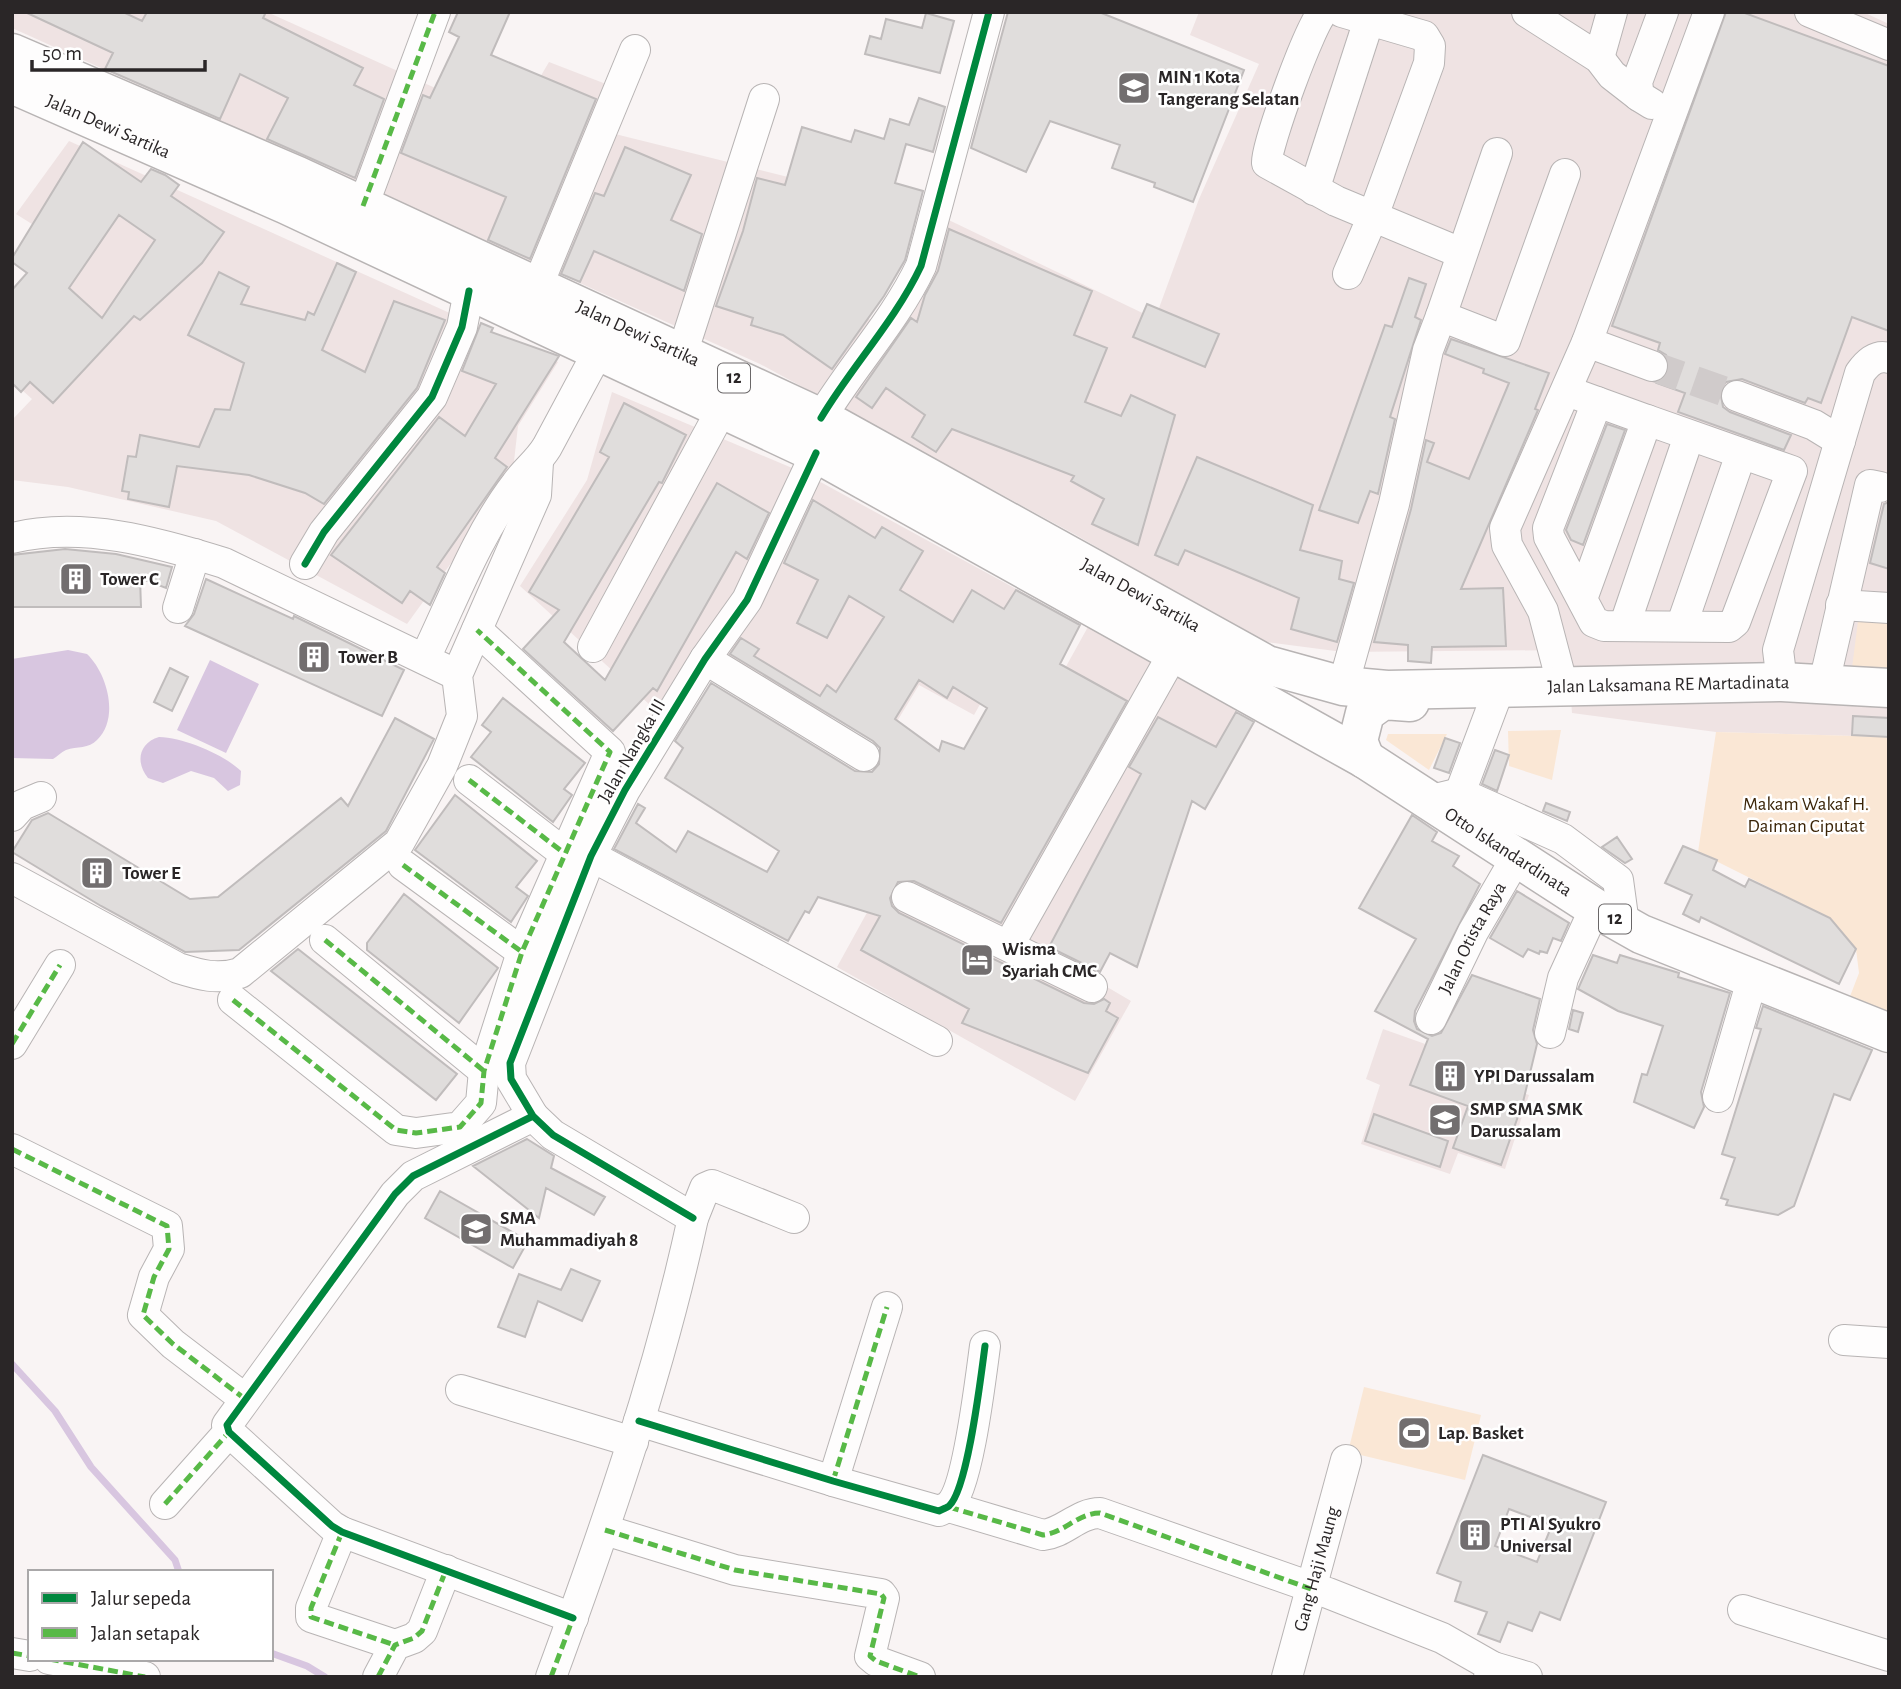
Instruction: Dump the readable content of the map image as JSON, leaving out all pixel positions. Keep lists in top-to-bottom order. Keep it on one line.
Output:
{"streets":{"highway":["Jalan Dewi Sartika","12","Jalan Laksamana RE Martadinata","Otto Iskandardinata"],"street":["Jalan Nangka III","Jalan Otista Raya","Gang Haji Maung"]},"crossings":[["Jalan Dewi Sartika","Jalan Laksamana RE Martadinata"],["Jalan Dewi Sartika","Jalan Nangka III"],["Jalan Dewi Sartika","Otto Iskandardinata"],["Otto Iskandardinata","Jalan Otista Raya"]],"parks":["Makam Wakaf H. Daiman Ciputat"],"places":{"school or university":["MIN 1 Kota Tangerang Selatan","SMP SMA SMK Darussalam","SMA Muhammadiyah 8"],"building":["Tower C","Tower B","Tower E","YPI Darussalam","PTI Al Syukro Universal"],"hotel":["Wisma Syariah CMC"],"sports":["Lap. Basket"]},"legend":["Jalur sepeda","Jalan setapak"],"scale_bar":"50 m"}
